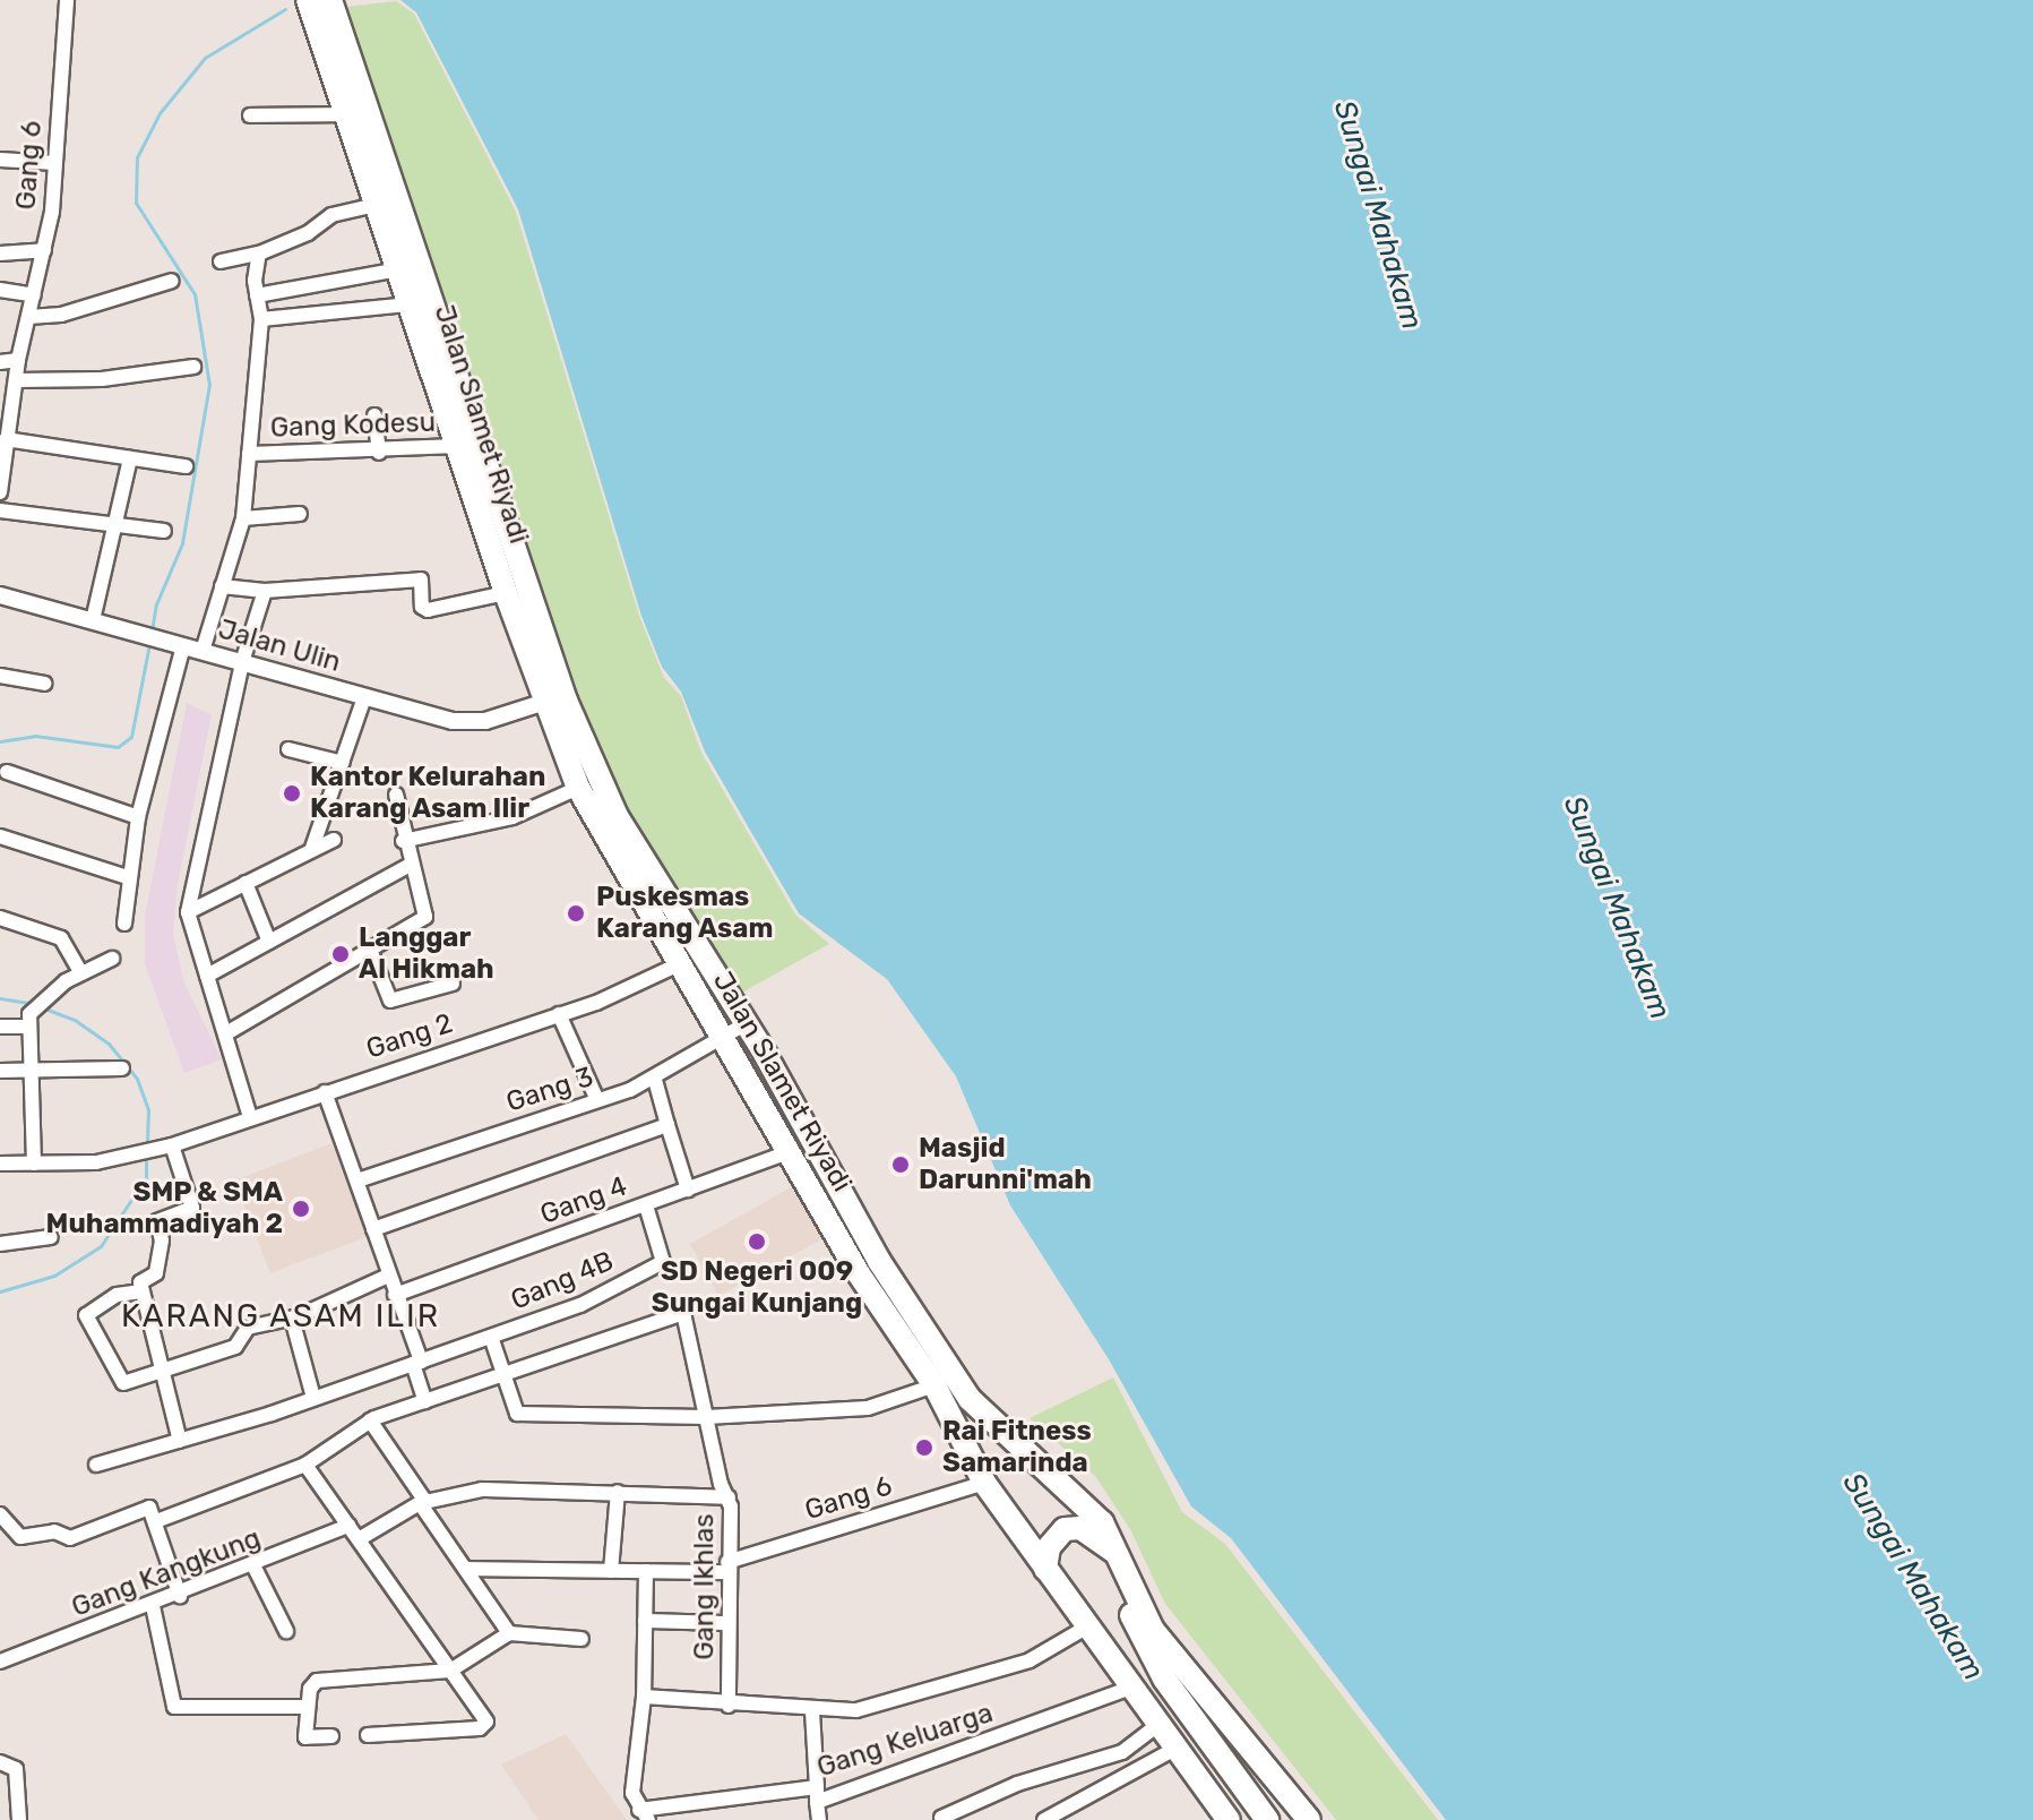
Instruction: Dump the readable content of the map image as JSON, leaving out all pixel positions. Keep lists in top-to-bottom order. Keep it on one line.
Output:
{"streets":{"highway":["Jalan Slamet Riyadi"],"street":["Gang 6","Gang Kodesu","Jalan Ulin","Gang 2","Gang 3","Gang 4","Gang 4B","Gang Kangkung","Gang Ikhlas","Gang Keluarga"]},"crossings":[["Gang 6","Jalan Slamet Riyadi"],["Gang 6","Gang Ikhlas"],["Jalan Slamet Riyadi","Gang Kodesu"],["Jalan Slamet Riyadi","Jalan Ulin"],["Jalan Slamet Riyadi","Gang 2"],["Jalan Slamet Riyadi","Gang 3"],["Jalan Slamet Riyadi","Gang 4"],["Jalan Slamet Riyadi","Gang Keluarga"],["Gang 4","Gang 4B"]],"districts":["KARANG ASAM ILIR"],"water":["Sungai Mahakam"],"places":["Kantor Kelurahan Karang Asam Ilir","Puskesmas Karang Asam","Langgar Al Hikmah","Masjid Darunni'mah","SMP & SMA Muhammadiyah 2","SD Negeri 009 Sungai Kunjang","Rai Fitness Samarinda"]}
